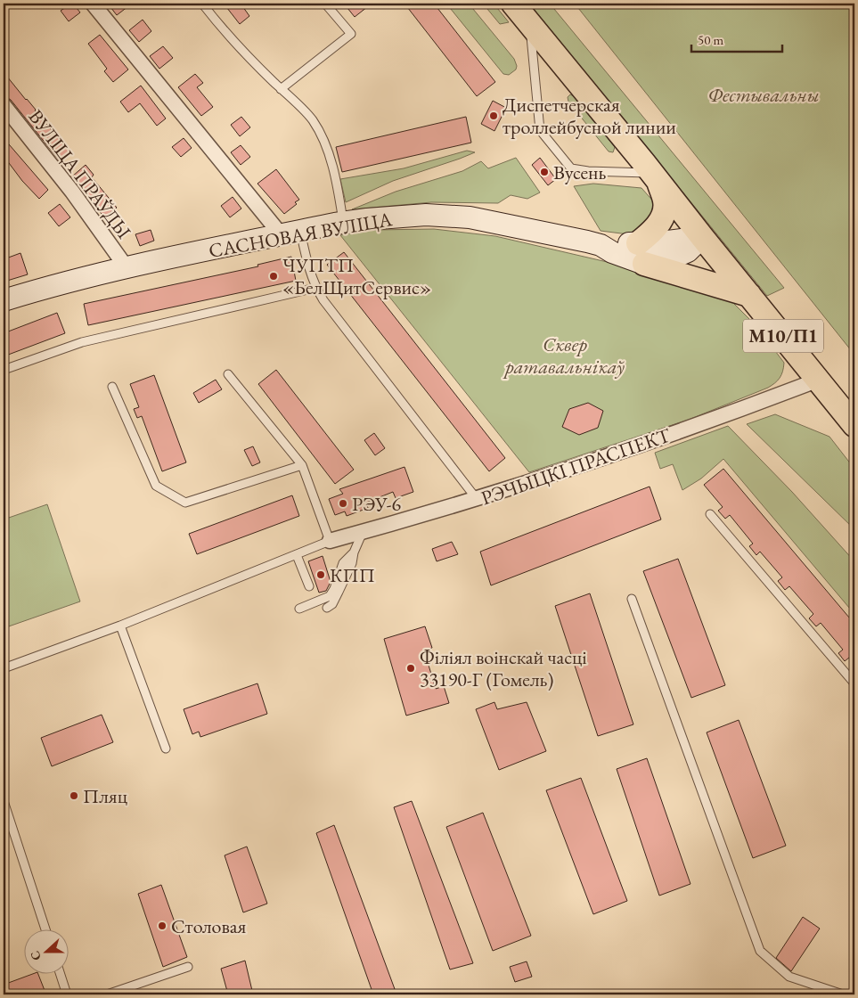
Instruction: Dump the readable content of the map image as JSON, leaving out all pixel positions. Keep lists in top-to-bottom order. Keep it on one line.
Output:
{"streets":{"main road":["САСНОВАЯ ВУЛІЦА","М10/П1"],"street":["ВУЛІЦА ПРАЎДЫ","РЭЧЫЦКІ ПРАСПЕКТ"]},"crossings":[["ВУЛІЦА ПРАЎДЫ","САСНОВАЯ ВУЛІЦА"],["САСНОВАЯ ВУЛІЦА","М10/П1"],["М10/П1","РЭЧЫЦКІ ПРАСПЕКТ"]],"parks":["Фестывальны","Сквер ратавальнікаў"],"places":["Диспетчерская троллейбусной линии","Вусень","ЧУПТП «БелЩитСервис»","РЭУ-6","КПП","Філіял воінскай часці 33190-Г (Гомель)","Пляц","Столовая"],"scale_bar":"50 m","north":"left"}
